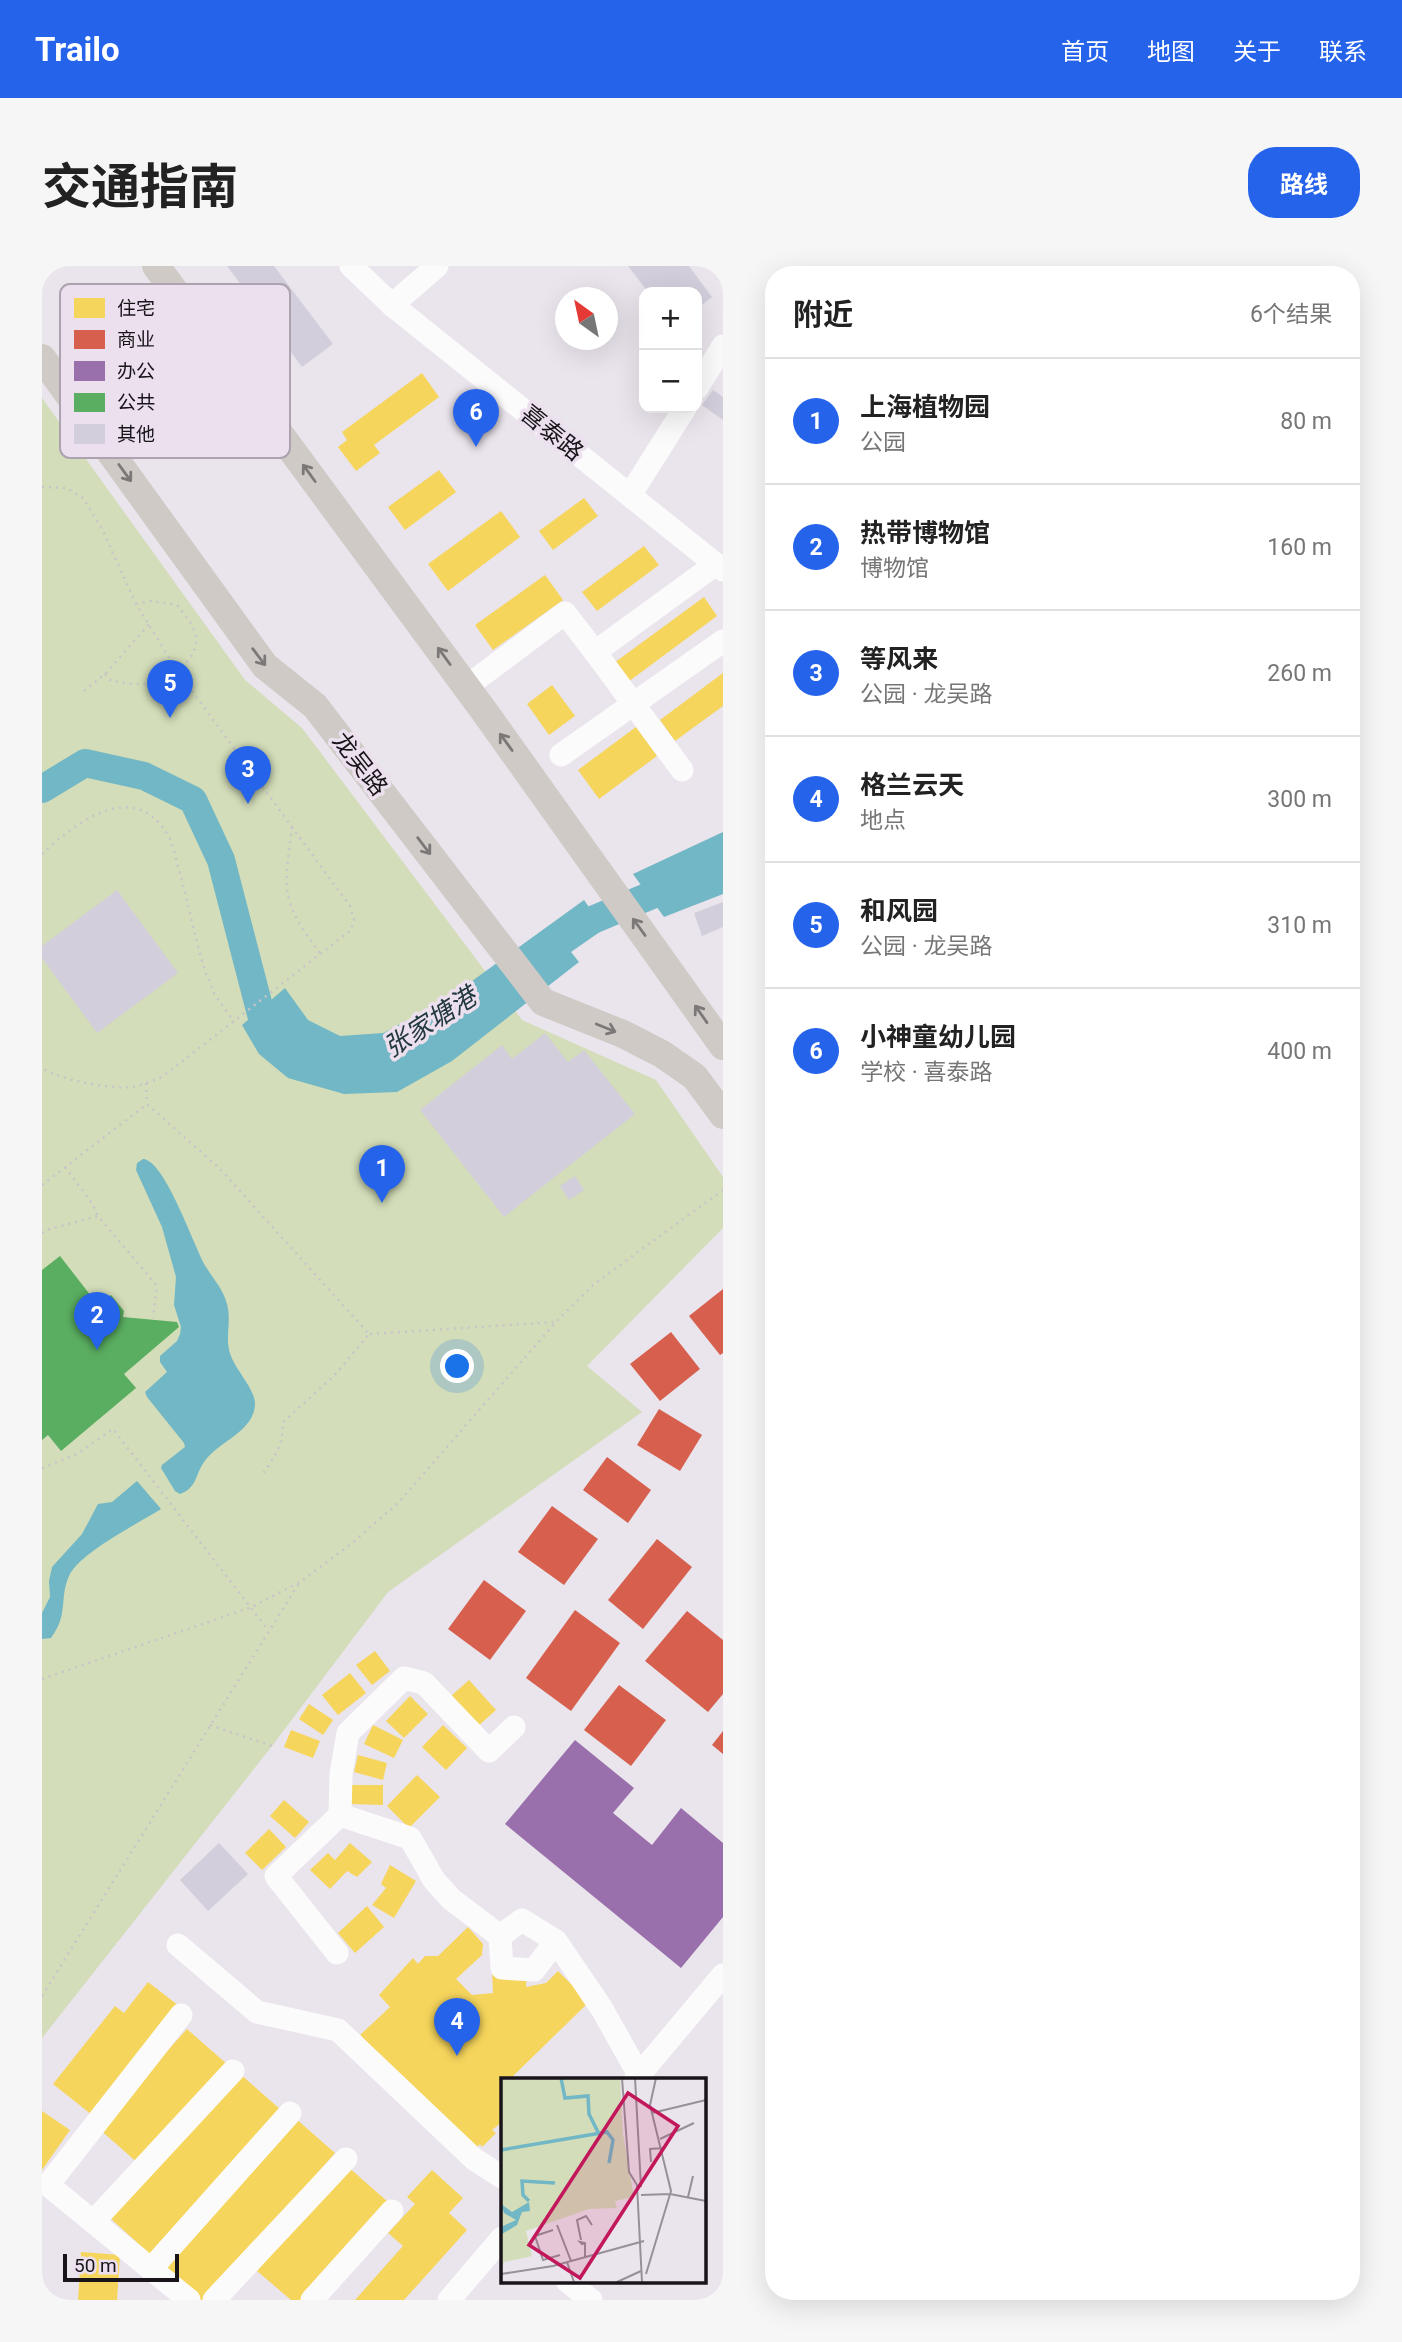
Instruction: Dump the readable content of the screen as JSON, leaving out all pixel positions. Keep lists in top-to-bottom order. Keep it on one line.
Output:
{"streets":{"main road":["龙吴路"],"street":["喜泰路"]},"water":["张家塘港"],"legend":["住宅","商业","办公","公共","其他"],"scale_bar":"50 m","north":"top left","page":{"header":"Trailo","nav":["首页","地图","关于","联系"],"title":"交通指南","buttons":"路线","heading":["附近","6个结果"],"map_buttons":["+","−"],"list":[{"mark":"1","name":"上海植物园","note":"公园","value":"80 m"},{"mark":"2","name":"热带博物馆","note":"博物馆","value":"160 m"},{"mark":"3","name":"等风来","note":"公园 · 龙吴路","value":"260 m"},{"mark":"4","name":"格兰云天","note":"地点","value":"300 m"},{"mark":"5","name":"和风园","note":"公园 · 龙吴路","value":"310 m"},{"mark":"6","name":"小神童幼儿园","note":"学校 · 喜泰路","value":"400 m"}],"pins":["6","5","3","1","2","4"],"scale":"50 m"}}
